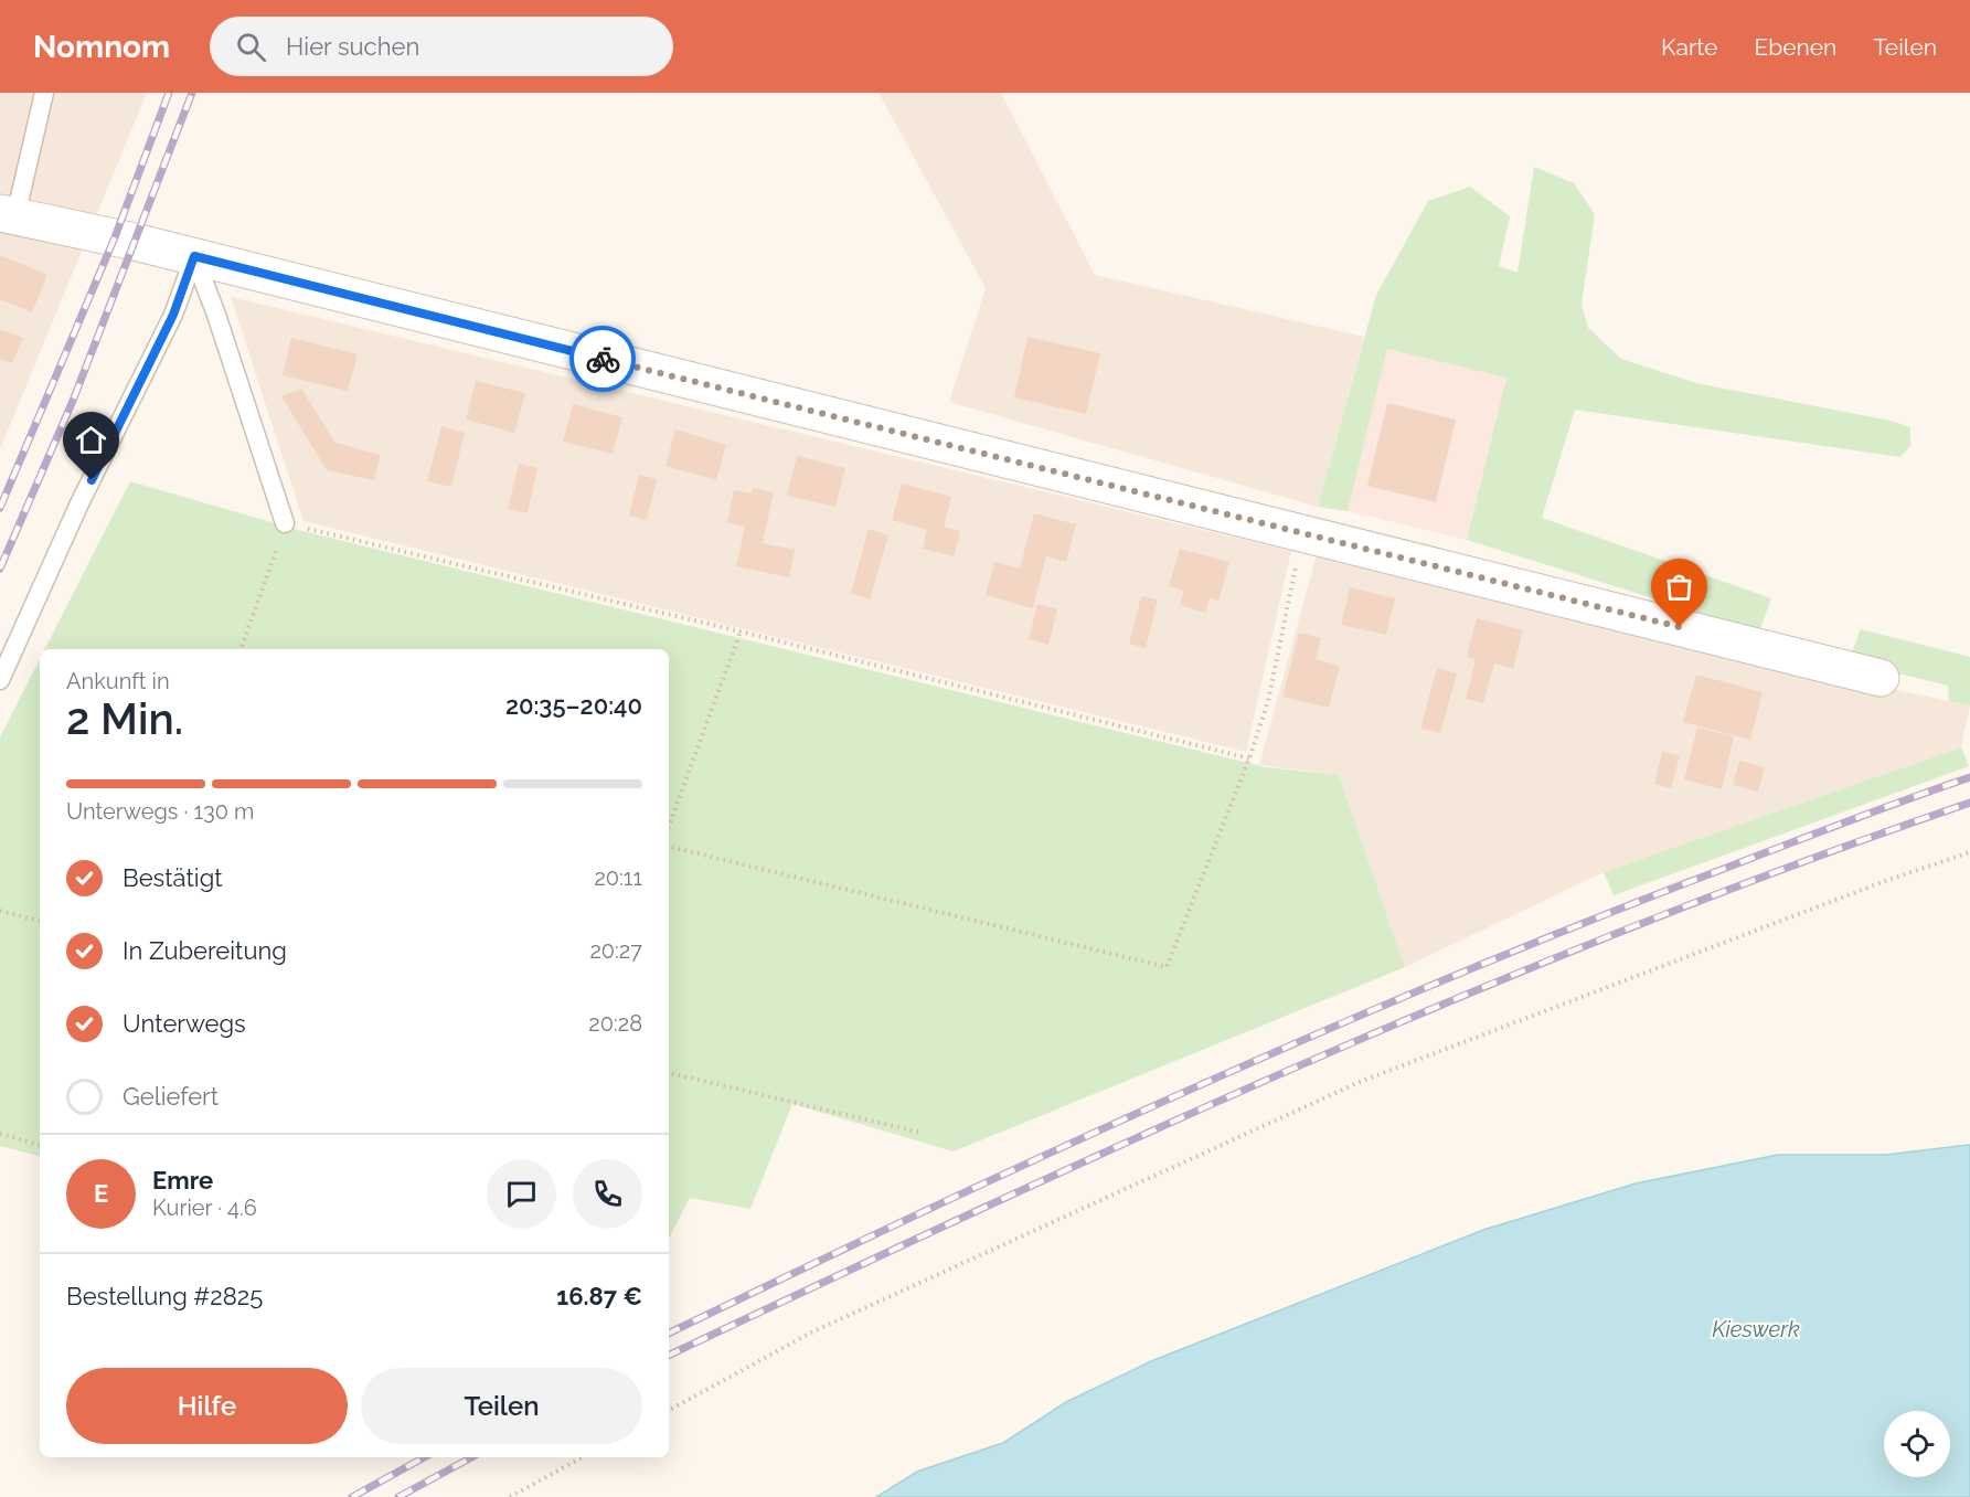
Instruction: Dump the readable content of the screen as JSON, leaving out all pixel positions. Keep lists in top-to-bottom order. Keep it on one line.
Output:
{"water":["Kieswerk"],"page":{"header":"Nomnom","search":"Hier suchen","nav":["Karte","Ebenen","Teilen"],"heading":["2 Min.","Ankunft in","20:35–20:40"],"panel":["Emre","Kurier · 4.6","Bestellung #2825","16.87 €"],"bar":"Unterwegs · 130 m","list":[["Bestätigt","20:11"],["In Zubereitung","20:27"],["Unterwegs","20:28"],"Geliefert"],"round":"E","buttons":["Hilfe","Teilen"]}}
